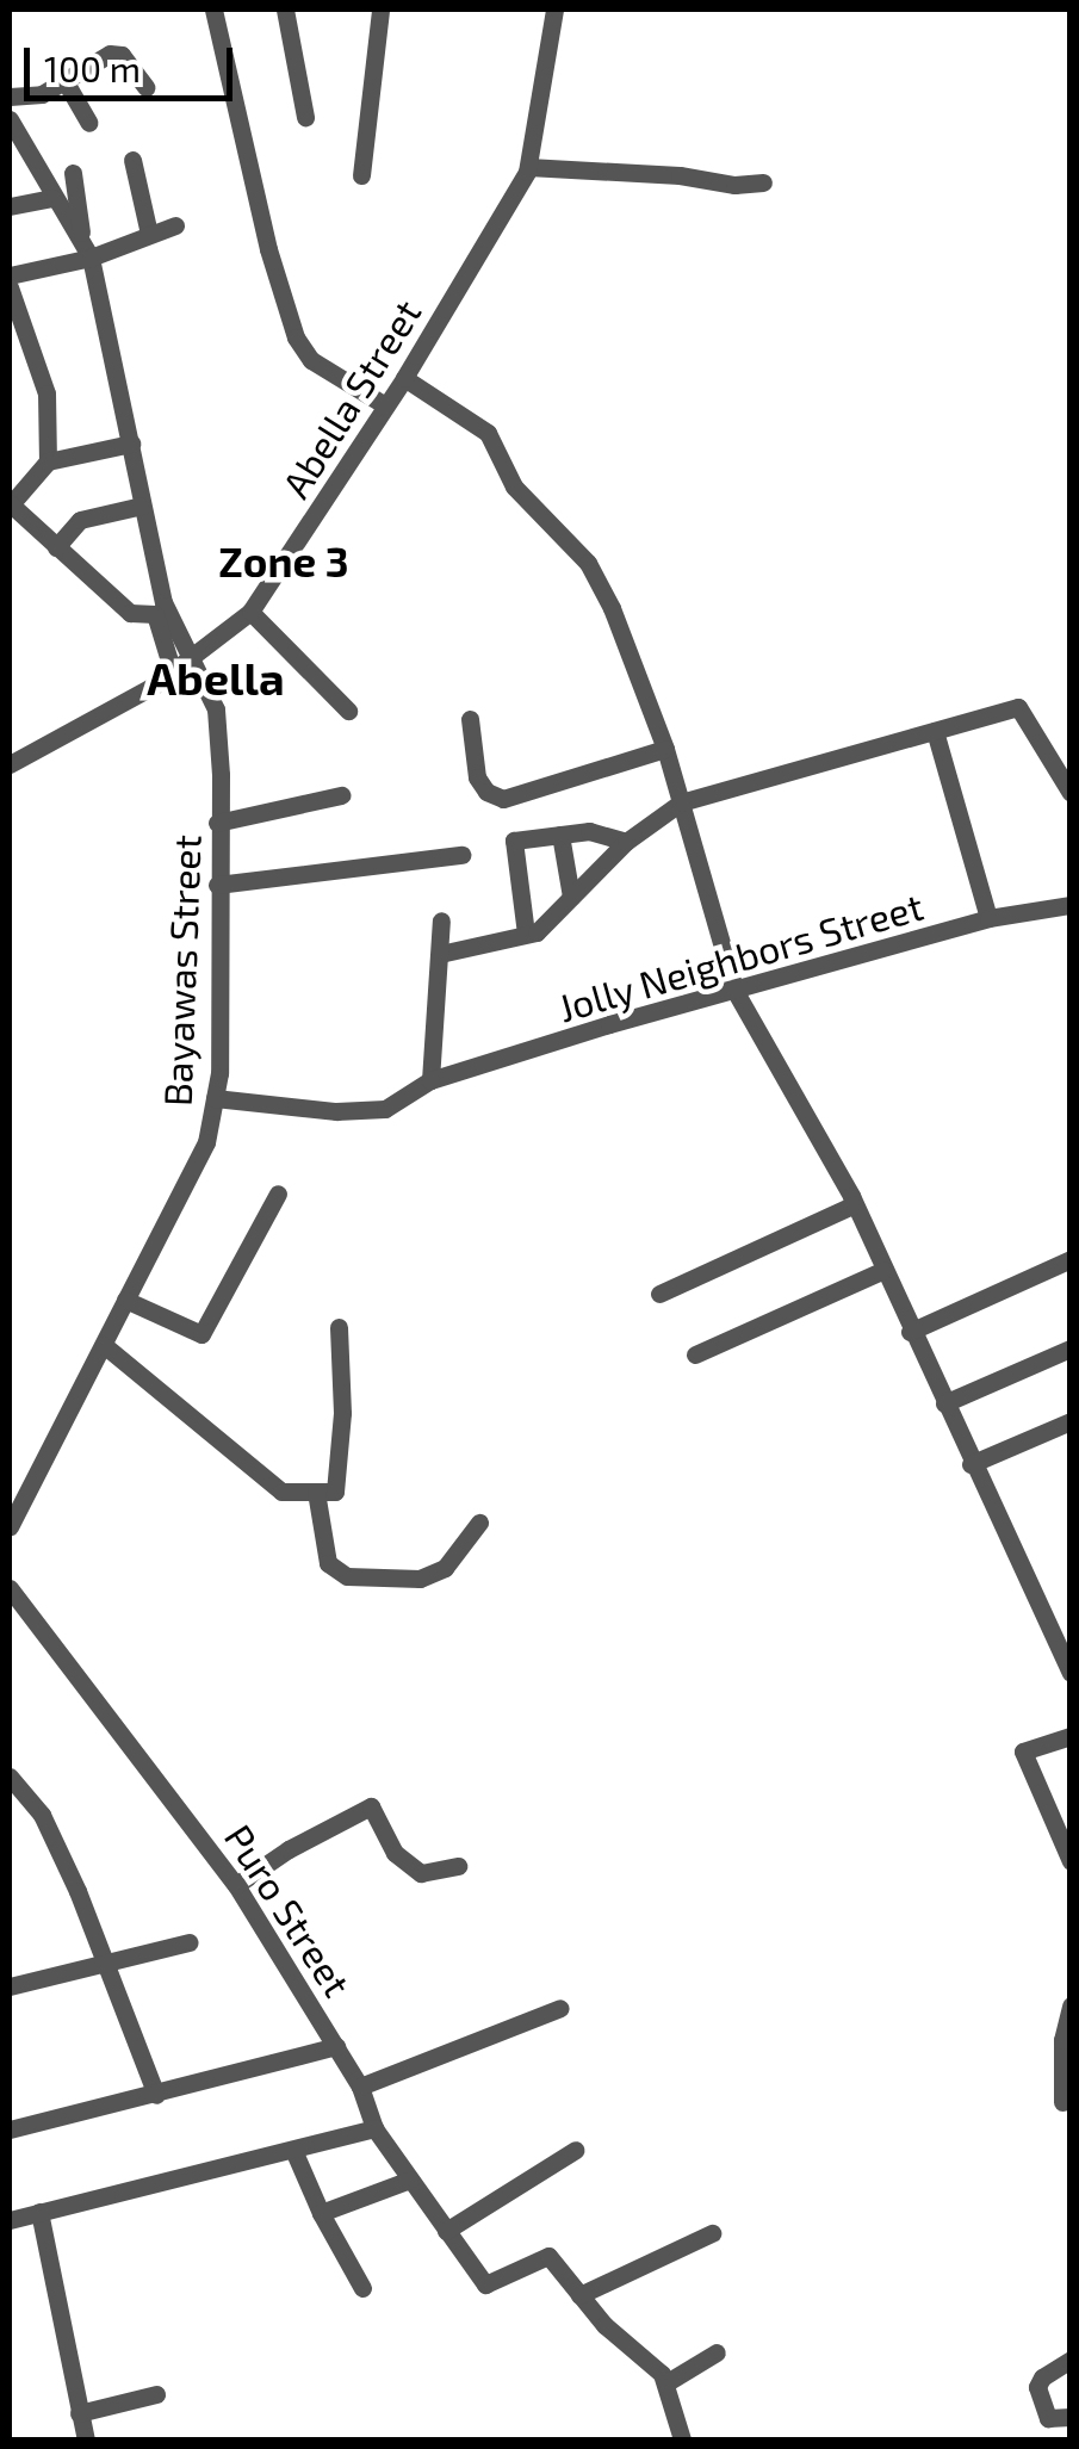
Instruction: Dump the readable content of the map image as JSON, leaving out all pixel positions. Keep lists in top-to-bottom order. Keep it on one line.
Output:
{"streets":{"street":["Abella Street","Jolly Neighbors Street","Bayawas Street","Puro Street"]},"crossings":[["Abella Street","Bayawas Street"],["Jolly Neighbors Street","Bayawas Street"]],"districts":["Zone 3","Abella"],"scale_bar":"100 m"}
